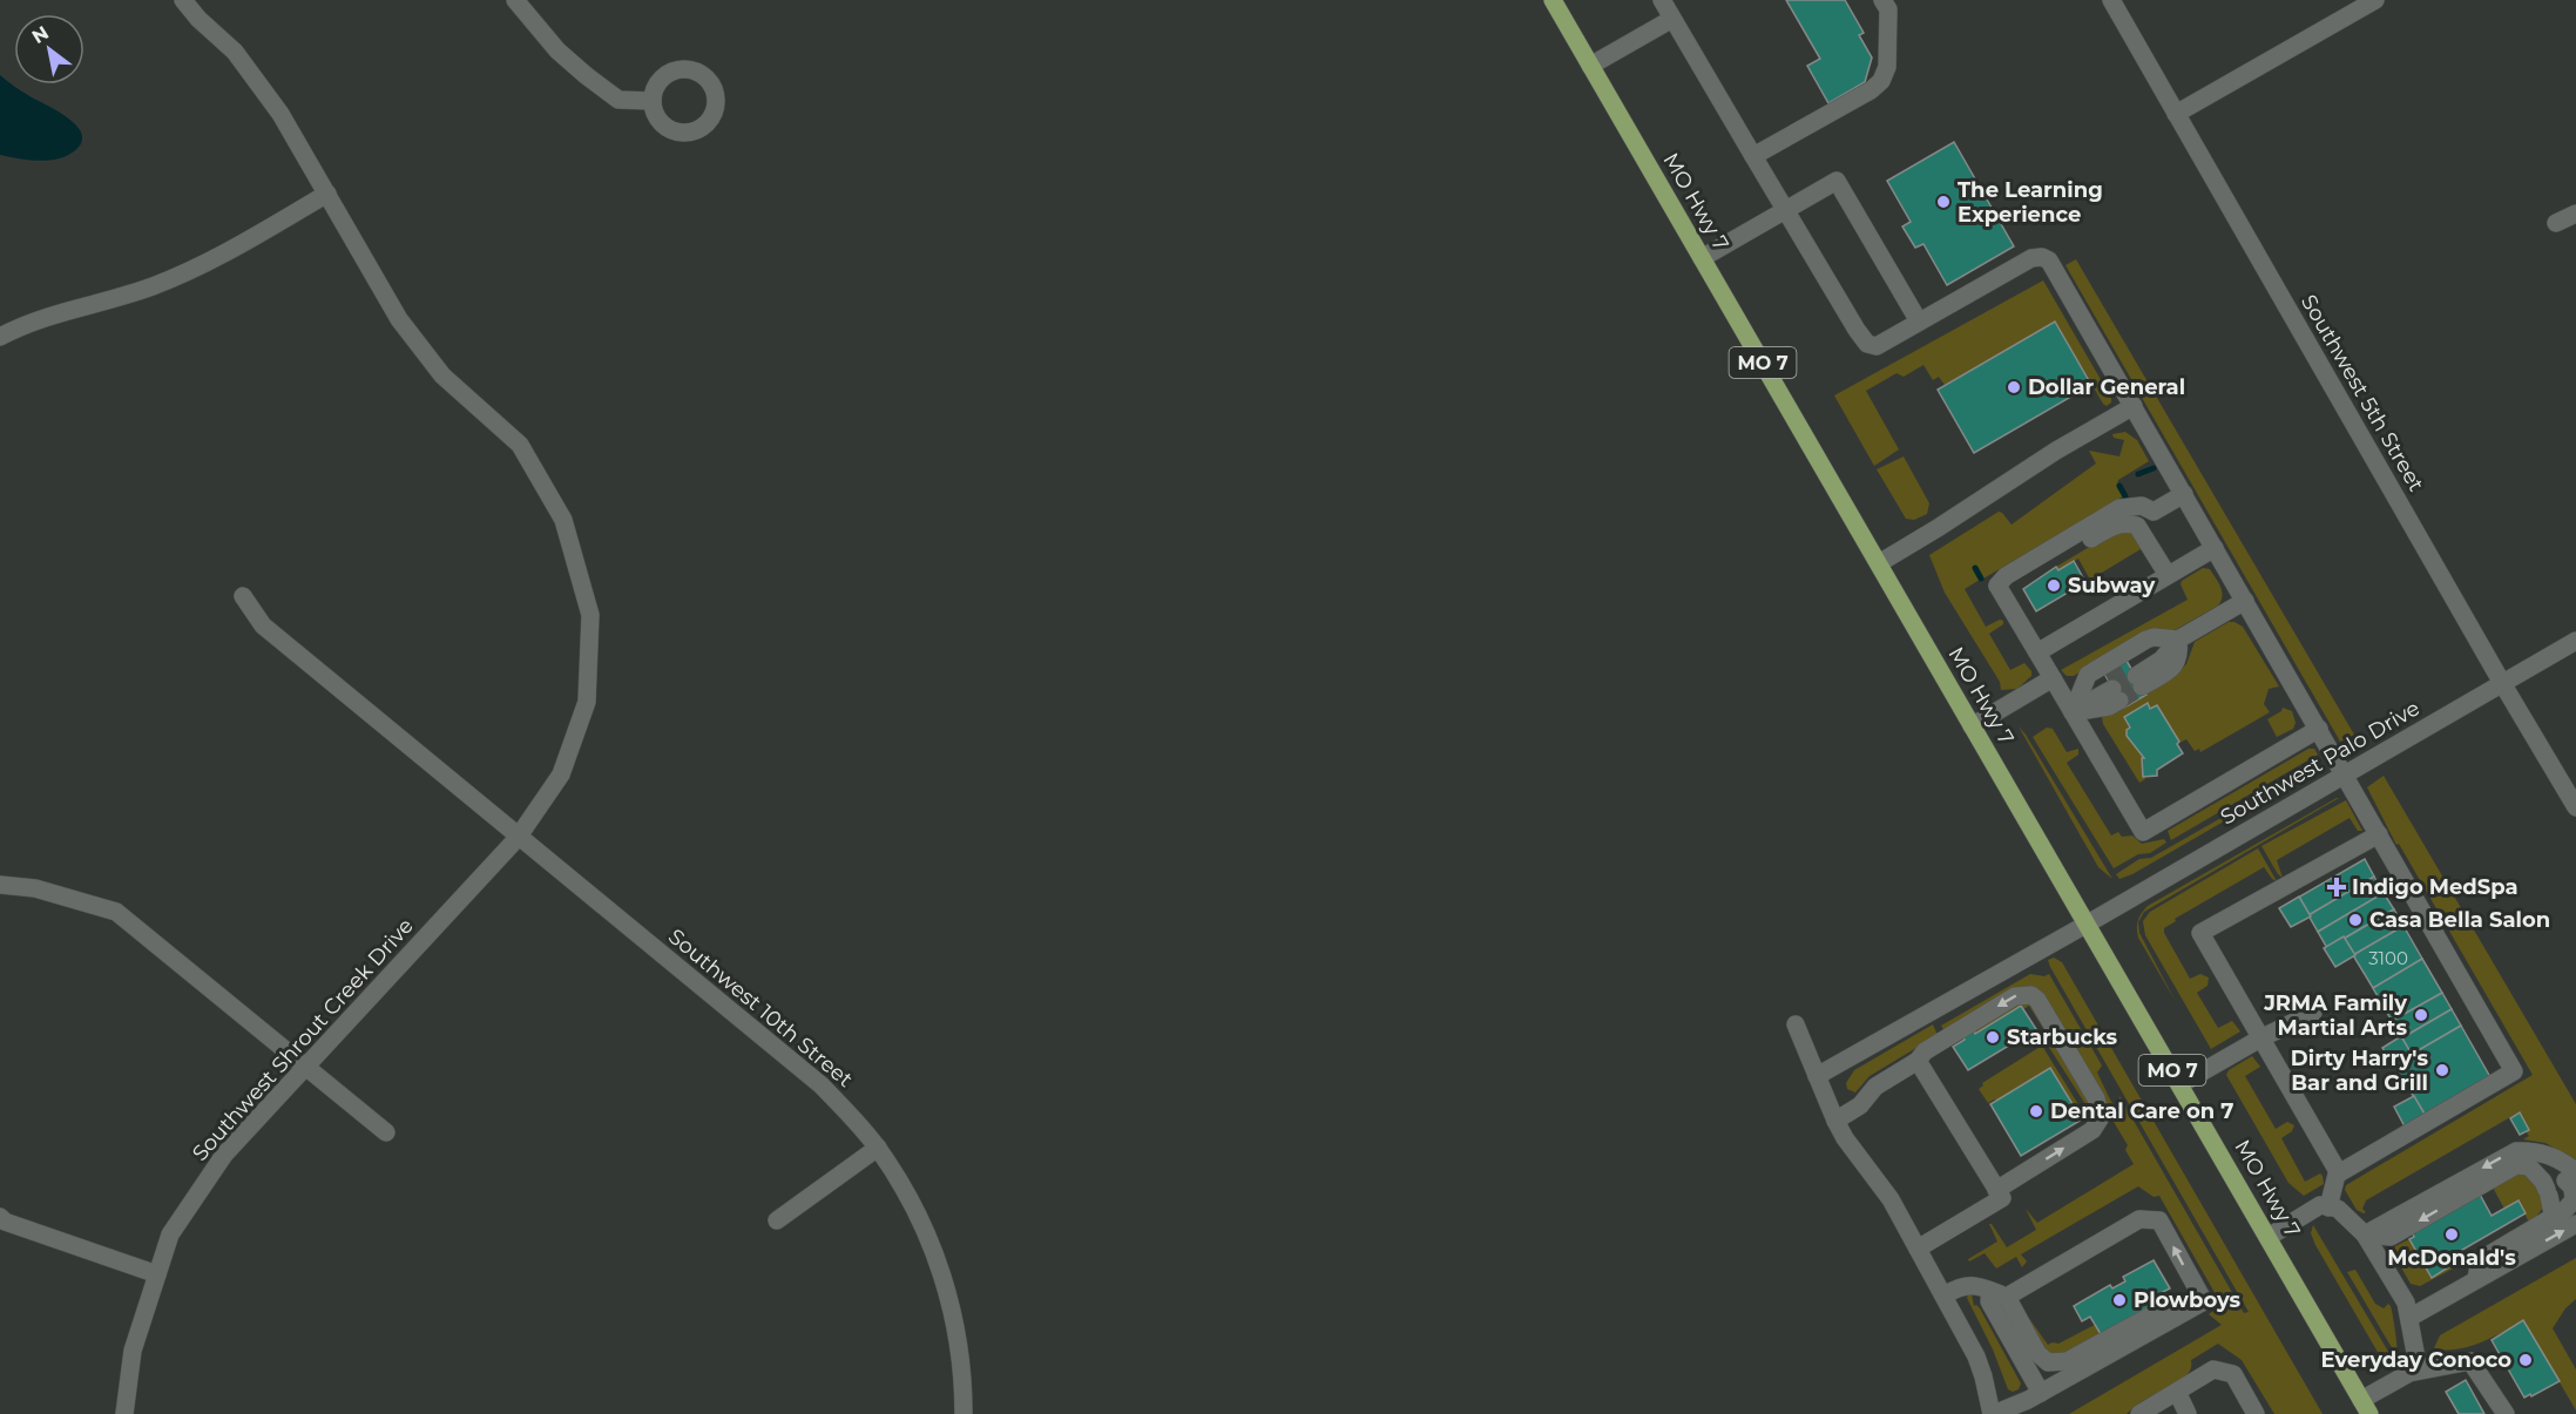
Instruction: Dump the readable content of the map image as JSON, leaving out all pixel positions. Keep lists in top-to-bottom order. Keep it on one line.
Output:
{"streets":{"main road":["MO Hwy 7","MO 7"],"street":["Southwest 5th Street","Southwest Palo Drive","Southwest 10th Street","Southwest Shrout Creek Drive"]},"crossings":[["MO Hwy 7","Southwest Palo Drive"],["Southwest 5th Street","Southwest Palo Drive"],["Southwest 10th Street","Southwest Shrout Creek Drive"]],"places":{"other":["The Learning Experience","Dollar General","Subway","Casa Bella Salon","JRMA Family Martial Arts","Starbucks","Dirty Harry's Bar and Grill","Dental Care on 7","McDonald's","Plowboys","Everyday Conoco"],"health":["Indigo MedSpa"]},"house_numbers":["3100"],"north":"top left"}
